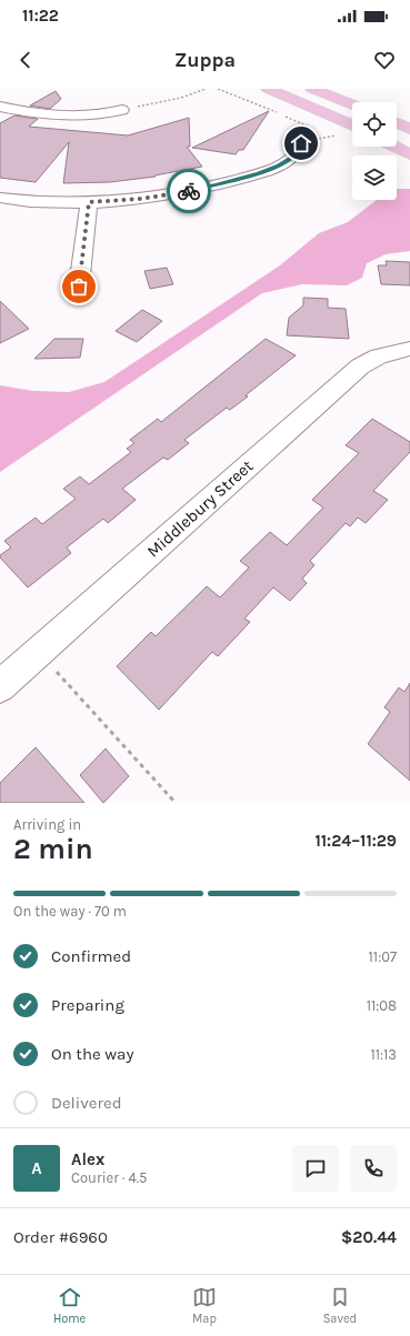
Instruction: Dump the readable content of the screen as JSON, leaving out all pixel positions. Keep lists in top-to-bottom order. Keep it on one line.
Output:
{"streets":{"street":["Middlebury Street"]},"page":{"status":"11:22","header":"Zuppa","heading":["2 min","Arriving in","11:24–11:29"],"panel":["Alex","Courier · 4.5","Order #6960","$20.44"],"bar":"On the way · 70 m","list":[["Confirmed","11:07"],["Preparing","11:08"],["On the way","11:13"],"Delivered"],"round":"A","tabs":["Home","Map","Saved"]}}
